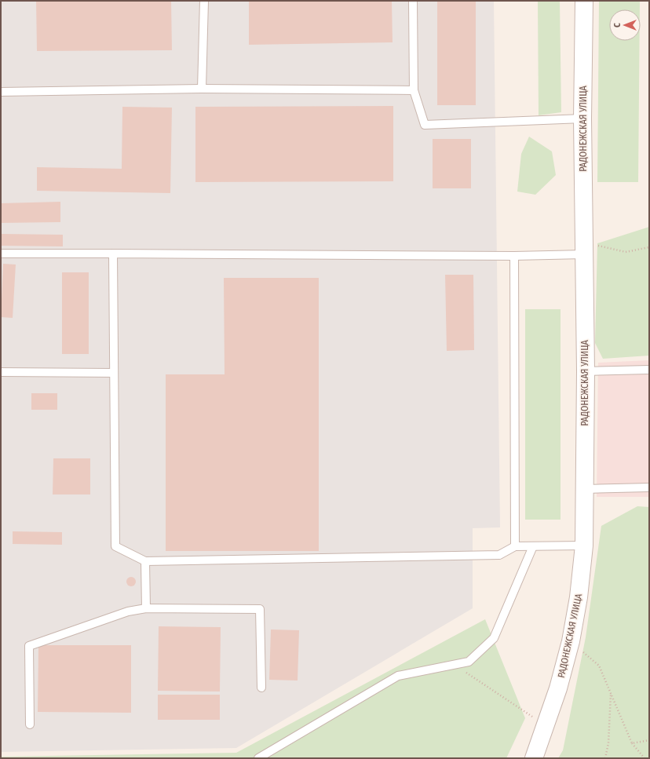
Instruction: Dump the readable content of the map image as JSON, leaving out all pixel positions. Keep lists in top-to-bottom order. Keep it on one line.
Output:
{"streets":{"street":["РАДОНЕЖСКАЯ УЛИЦА"]},"north":"left"}
